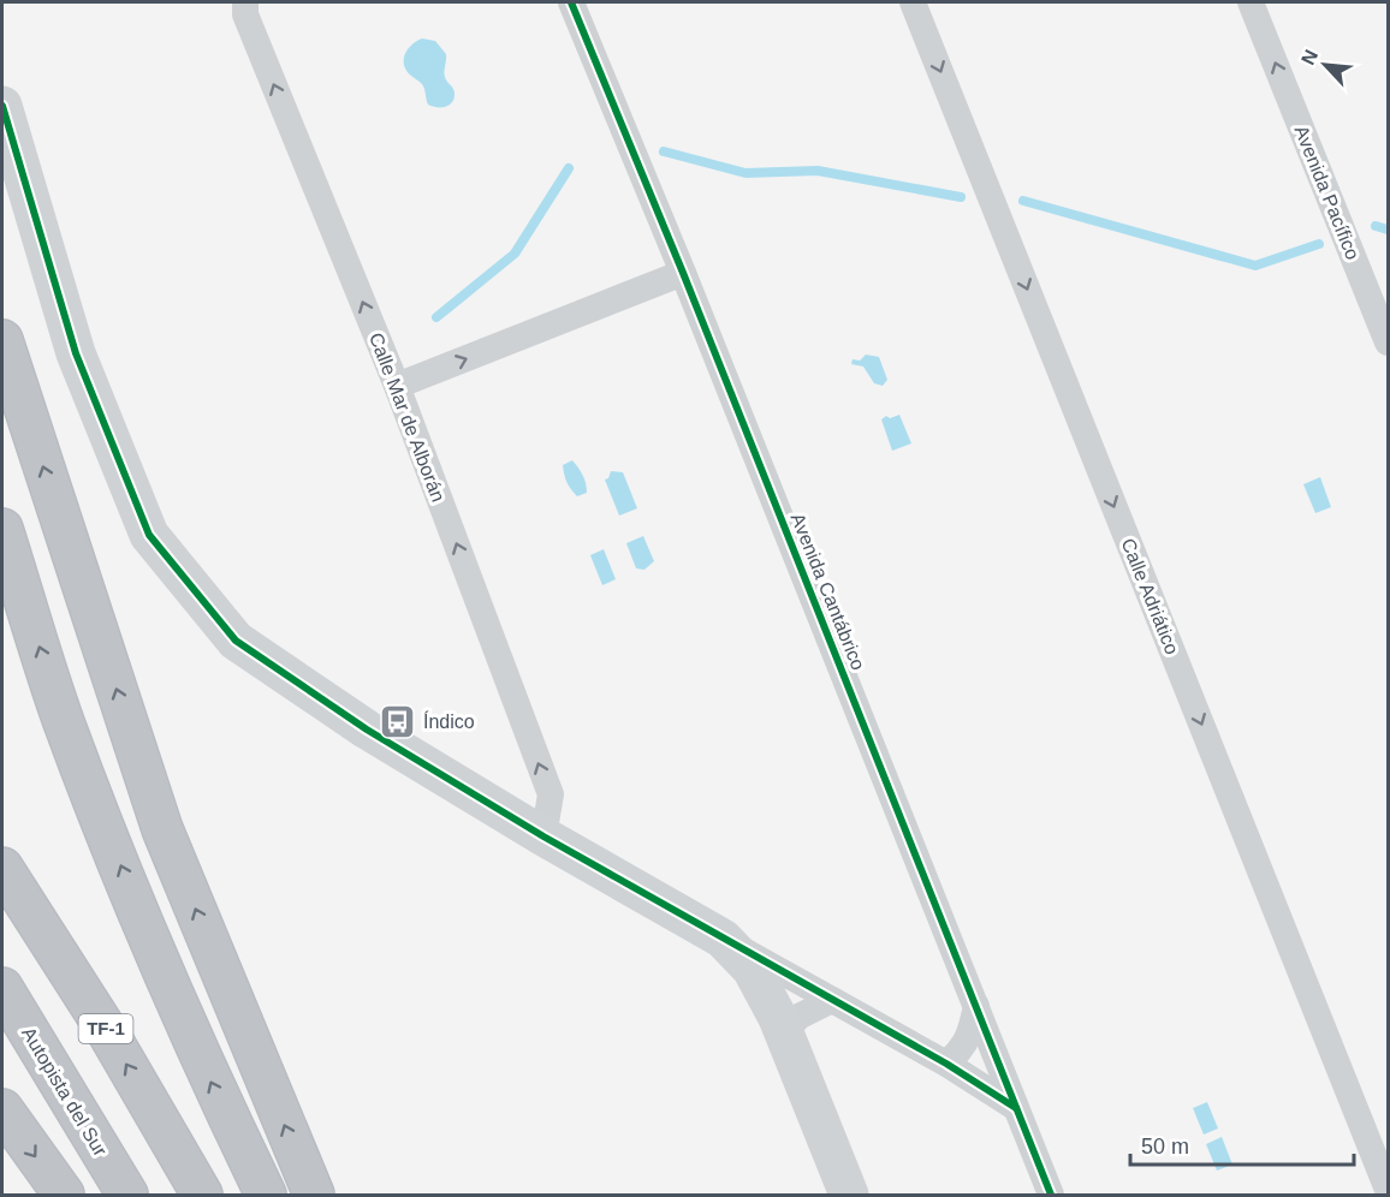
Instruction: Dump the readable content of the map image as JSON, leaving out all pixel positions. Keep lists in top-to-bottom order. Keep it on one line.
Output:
{"streets":{"highway":["TF-1","Autopista del Sur"],"street":["Avenida Pacífico","Calle Mar de Alborán","Avenida Cantábrico","Calle Adriático"]},"one_way":["Avenida Pacífico","Calle Adriático"],"places":{"bus stop":["Índico"]},"scale_bar":"50 m","north":"top left"}
